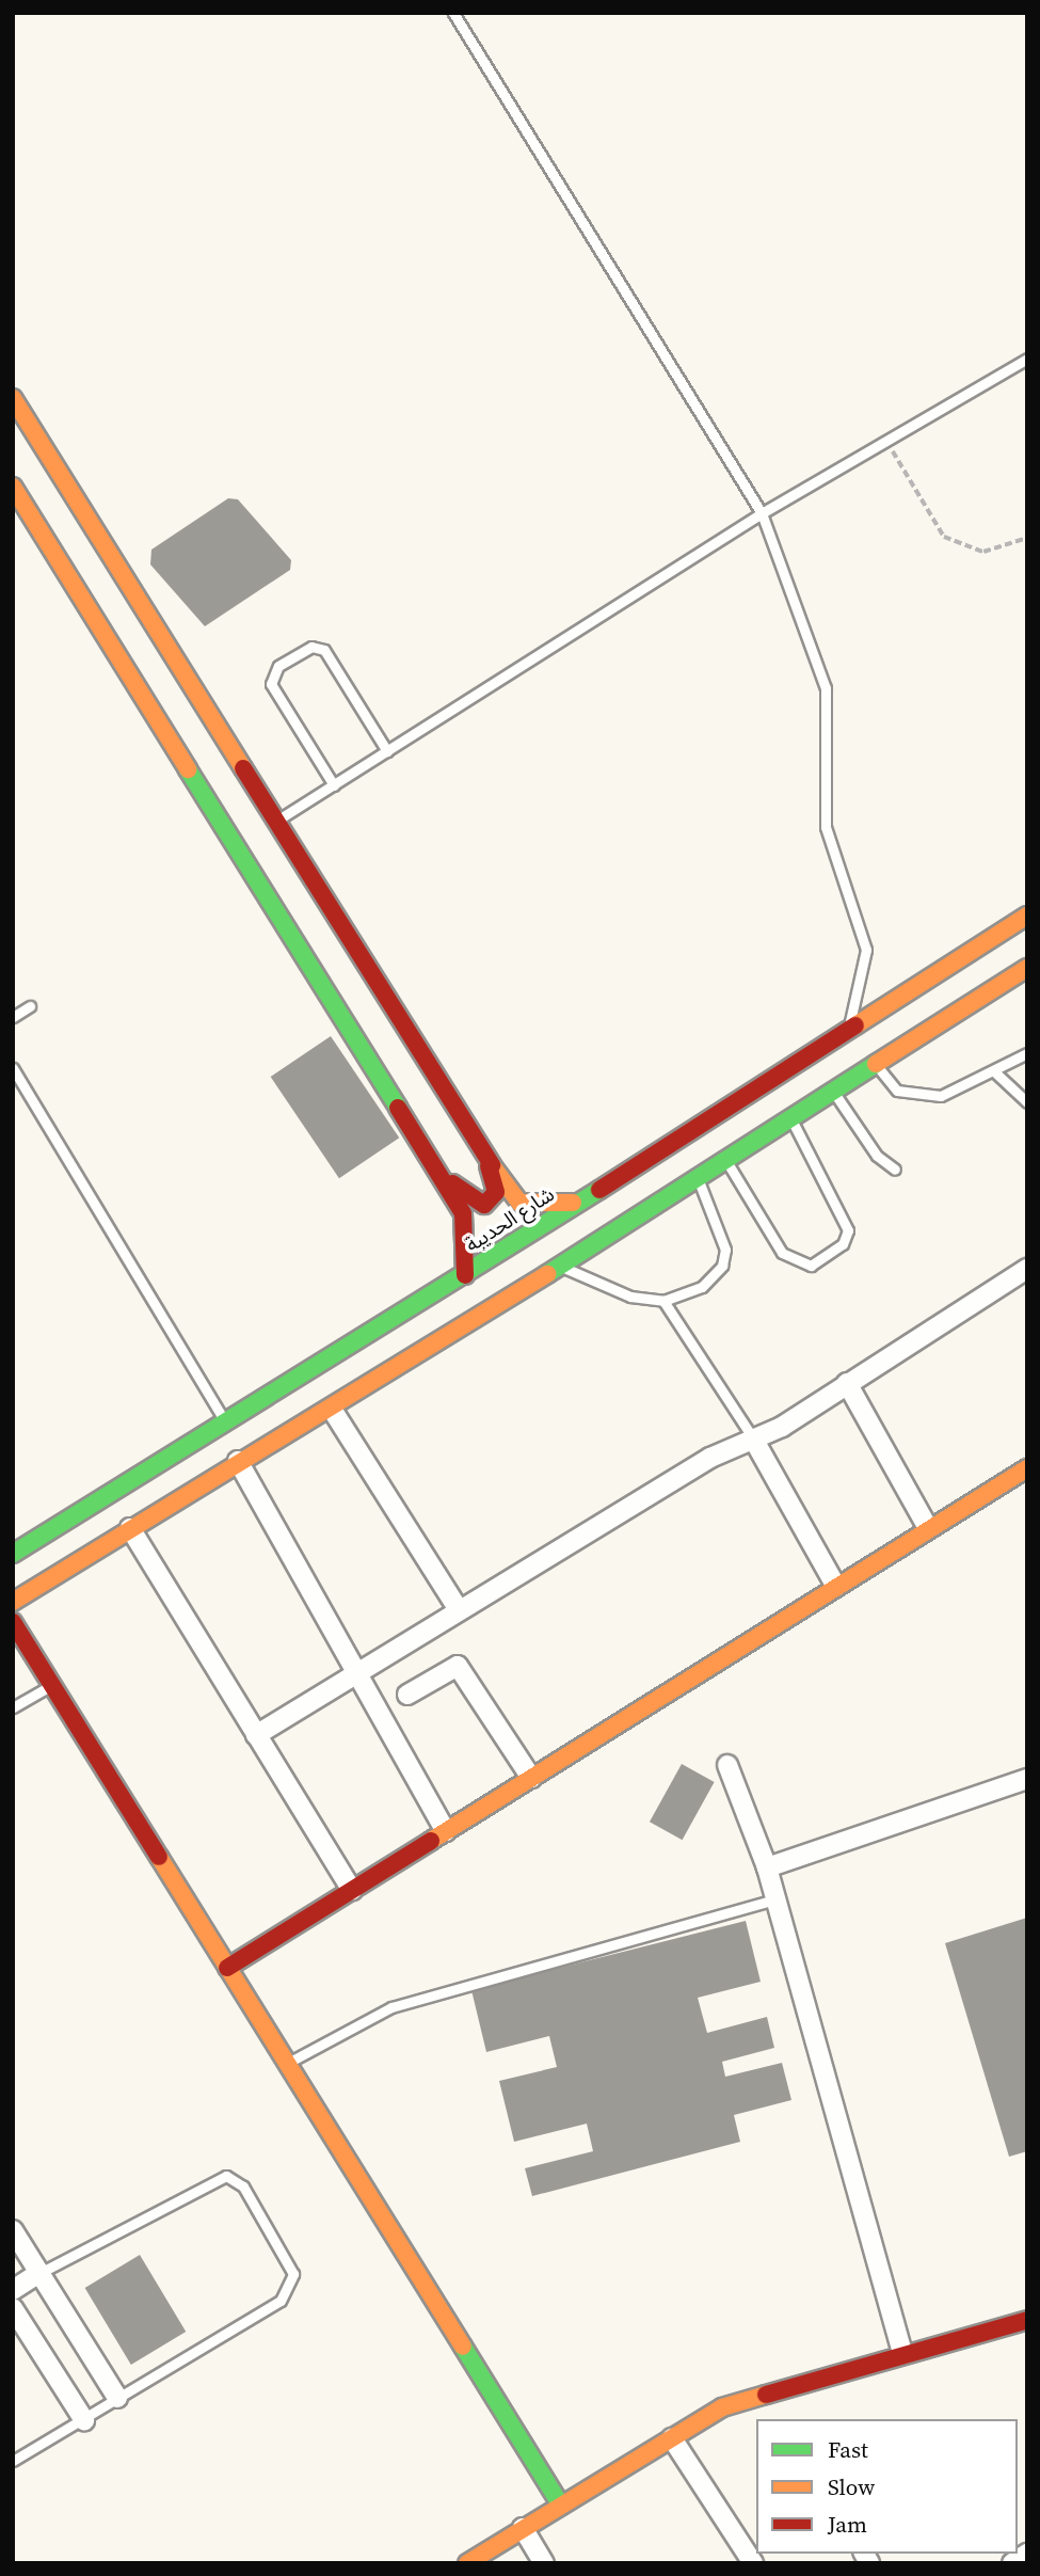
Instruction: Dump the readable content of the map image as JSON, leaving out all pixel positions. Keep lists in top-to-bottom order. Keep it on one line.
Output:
{"streets":{"street":["شارع الحديبة"]},"legend":["Fast","Slow","Jam"]}
